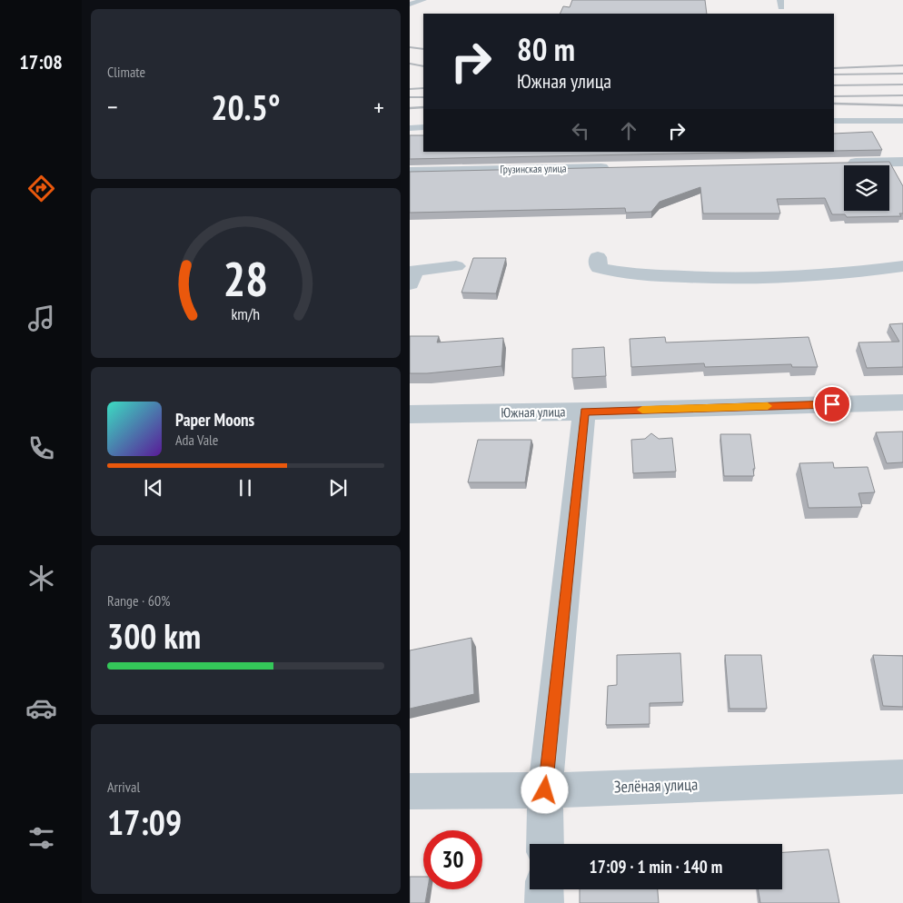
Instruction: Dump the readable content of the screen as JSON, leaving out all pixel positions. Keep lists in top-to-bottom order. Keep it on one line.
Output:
{"streets":{"street":["Грузинская улица","Южная улица","Зелёная улица"]},"page":{"tabs":"17:08","tile":["Climate",["Range · 60%","300 km"],["Arrival","17:09"]],"turn":["80 m","Южная улица"],"heat":["−","20.5°","+"],"song":["Paper Moons","Ada Vale"],"limit":"30","trip":"17:09 · 1 min · 140 m","gauge":["28","km/h"]}}
